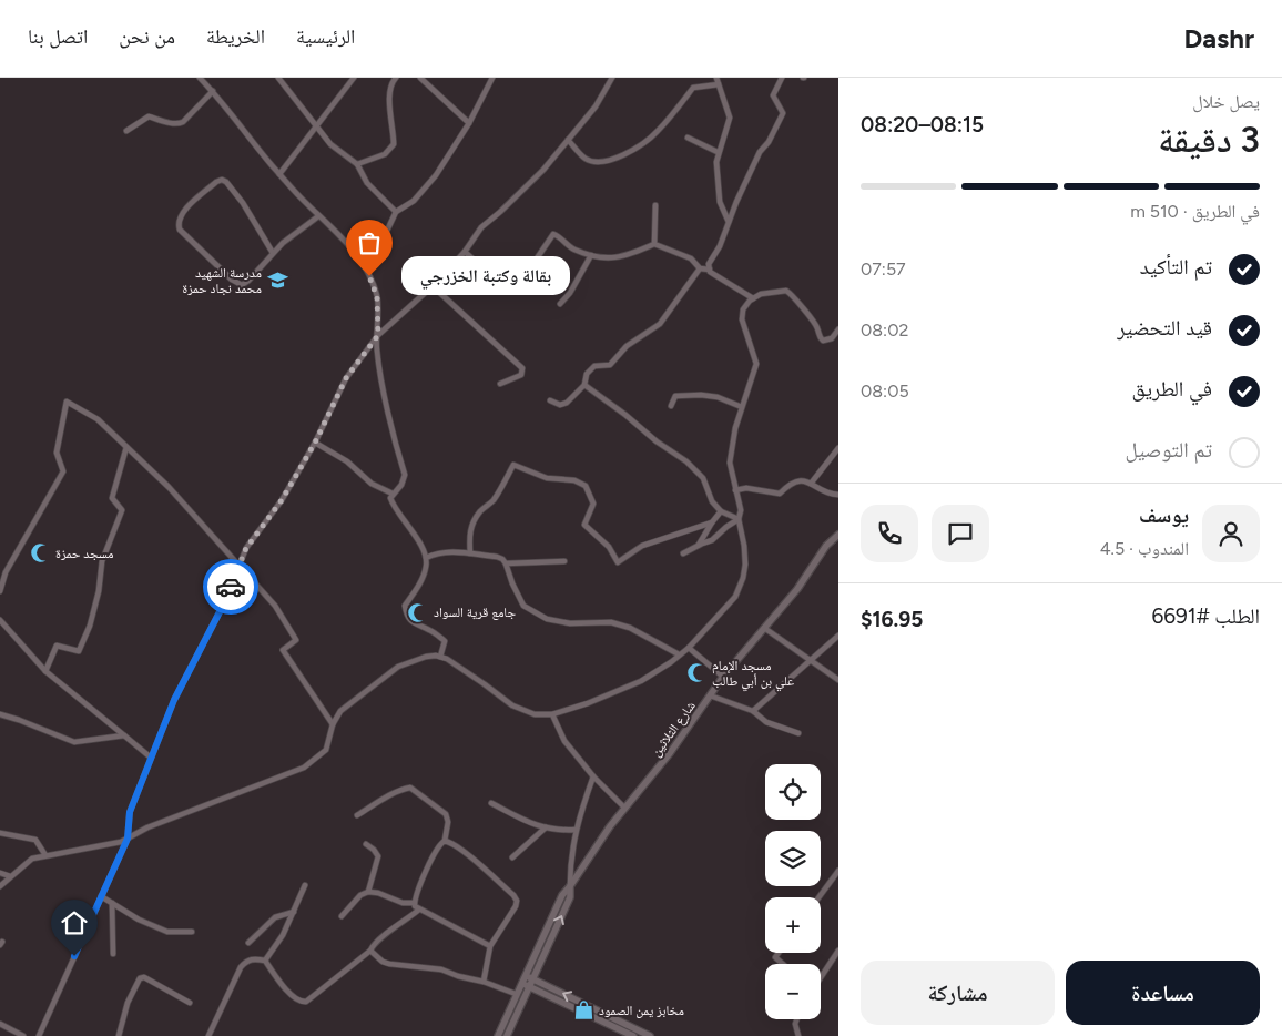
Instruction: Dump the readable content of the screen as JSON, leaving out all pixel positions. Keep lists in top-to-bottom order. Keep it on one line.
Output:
{"streets":{"street":["شارع الثلاثين"]},"places":{"other":["بقالة وكتبة الخزرجي"],"school or university":["مدرسة الشهيد محمد نجاد حمزة"],"mosque":["مسجد حمزة","جامع قرية السواد","مسجد الإمام علي بن أبي طالب"],"shop":["مخابز يمن الصمود"]},"page":{"header":"Dashr","nav":["الرئيسية","الخريطة","من نحن","اتصل بنا"],"heading":["3 دقيقة","يصل خلال","08:15–08:20"],"panel":["يوسف","المندوب · 4.5","الطلب #6691","$16.95"],"bar":"في الطريق · 510 m","list":[["تم التأكيد","07:57"],["قيد التحضير","08:02"],["في الطريق","08:05"],"تم التوصيل"],"bubble":"بقالة وكتبة الخزرجي","map_buttons":["+","−"],"buttons":["مساعدة","مشاركة"]}}
